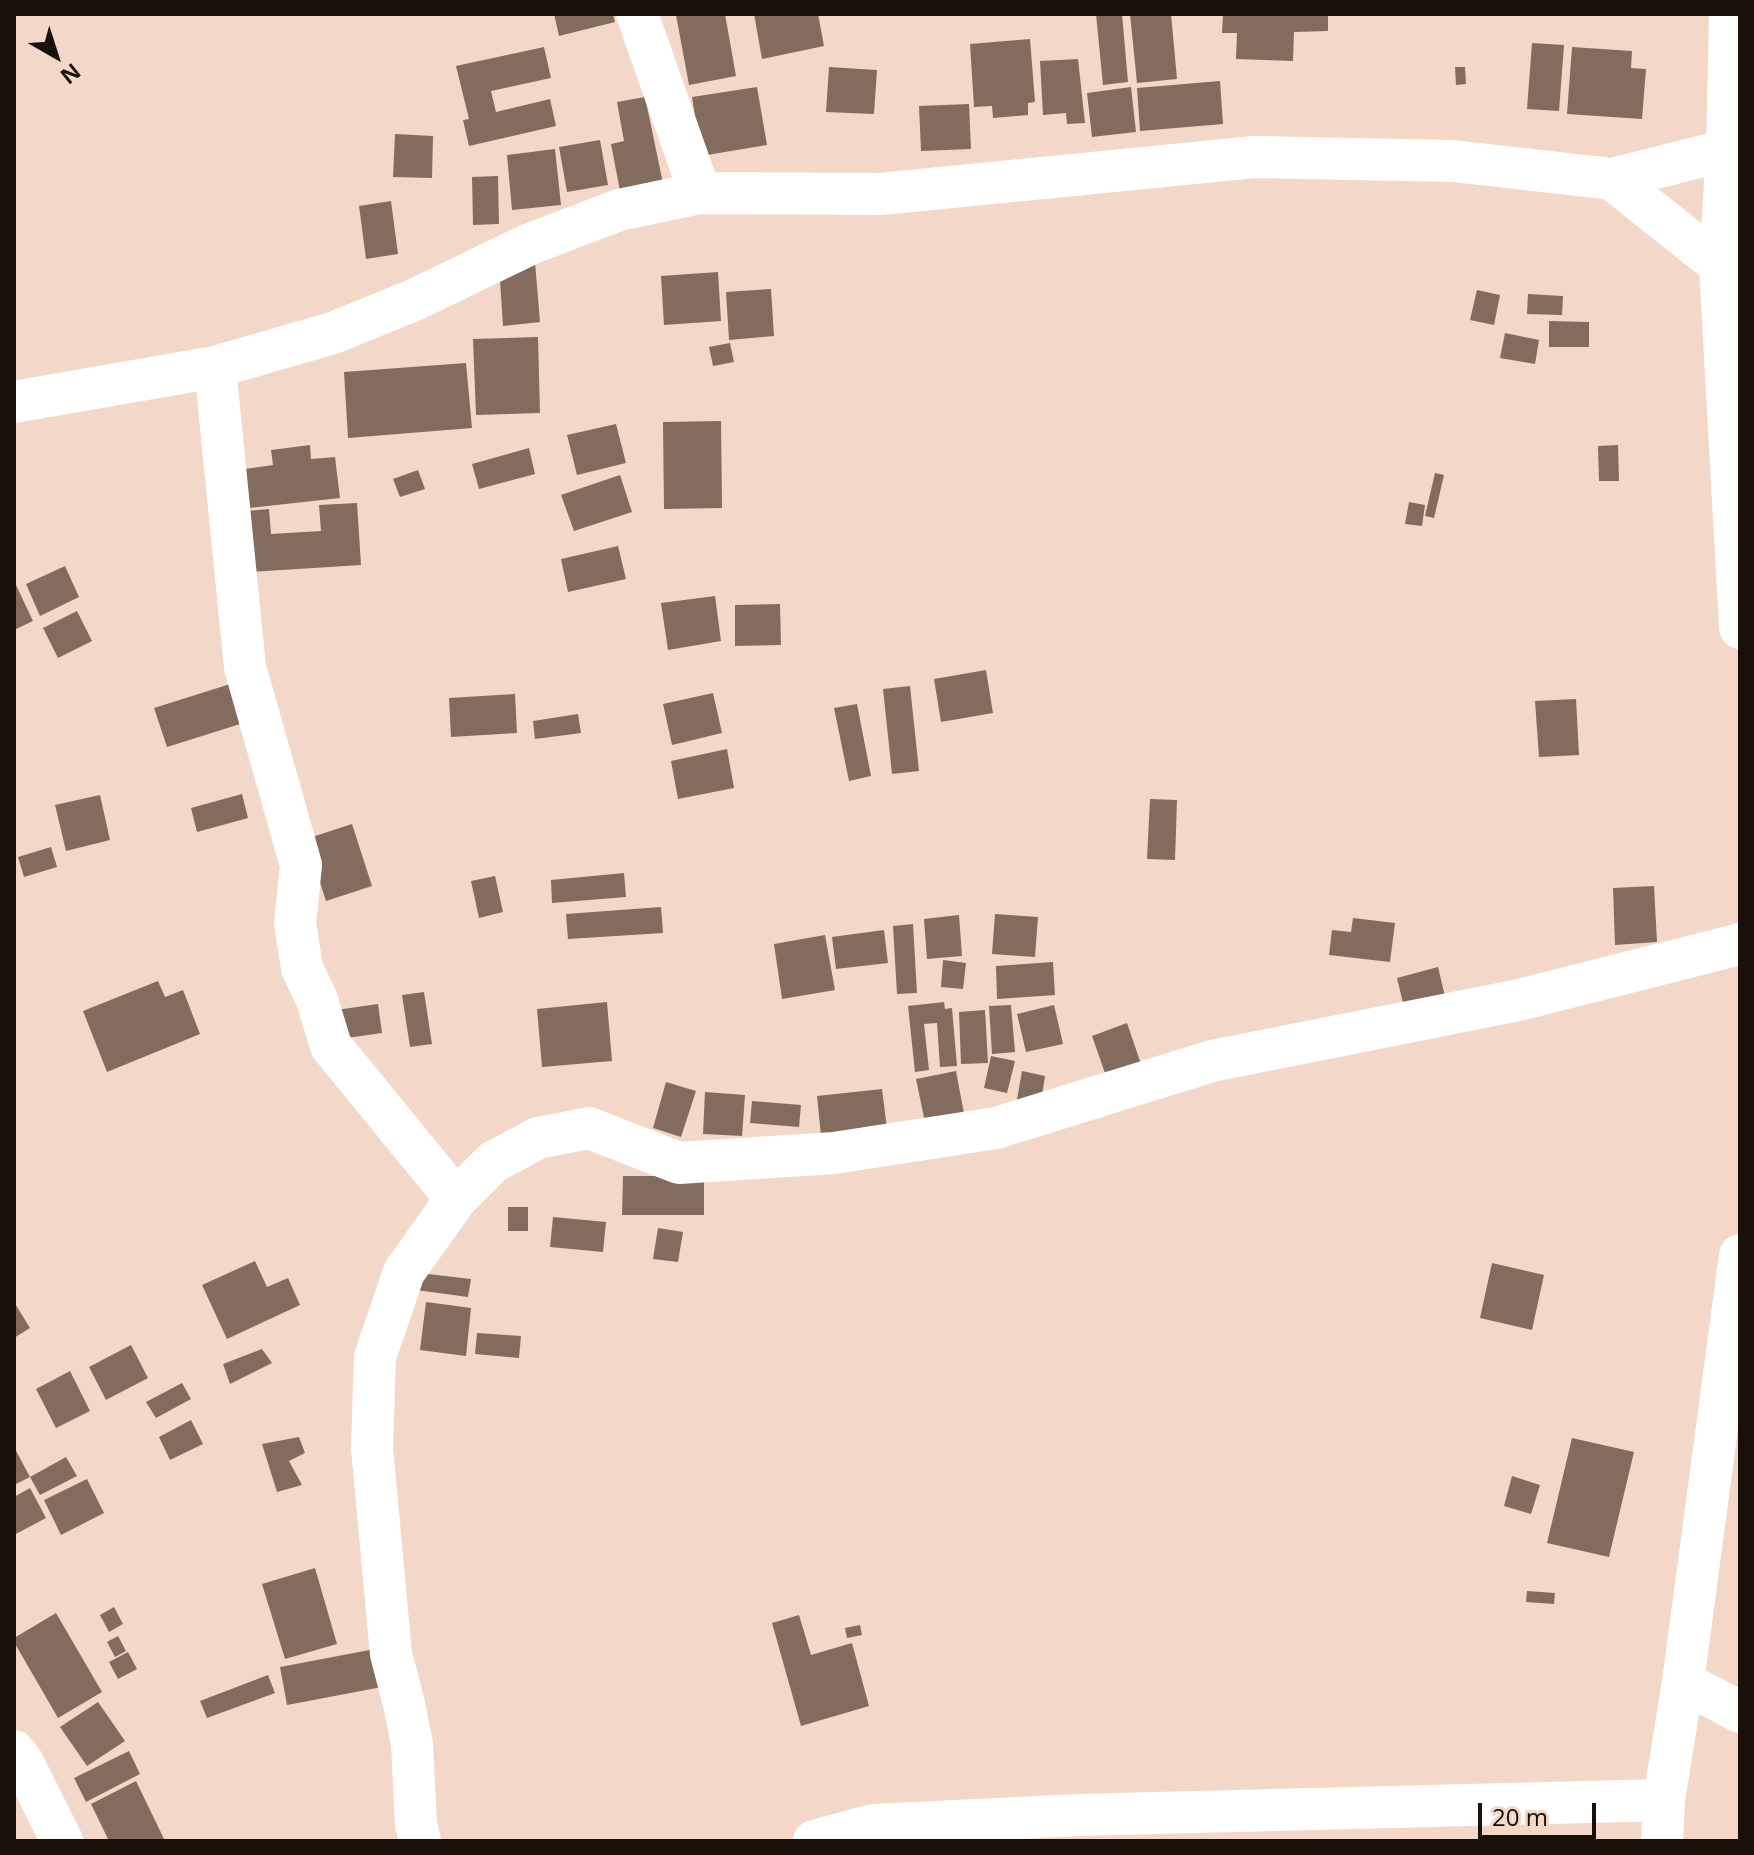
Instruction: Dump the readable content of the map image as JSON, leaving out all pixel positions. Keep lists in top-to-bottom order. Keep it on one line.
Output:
{"scale_bar":"20 m","north":"bottom right"}
